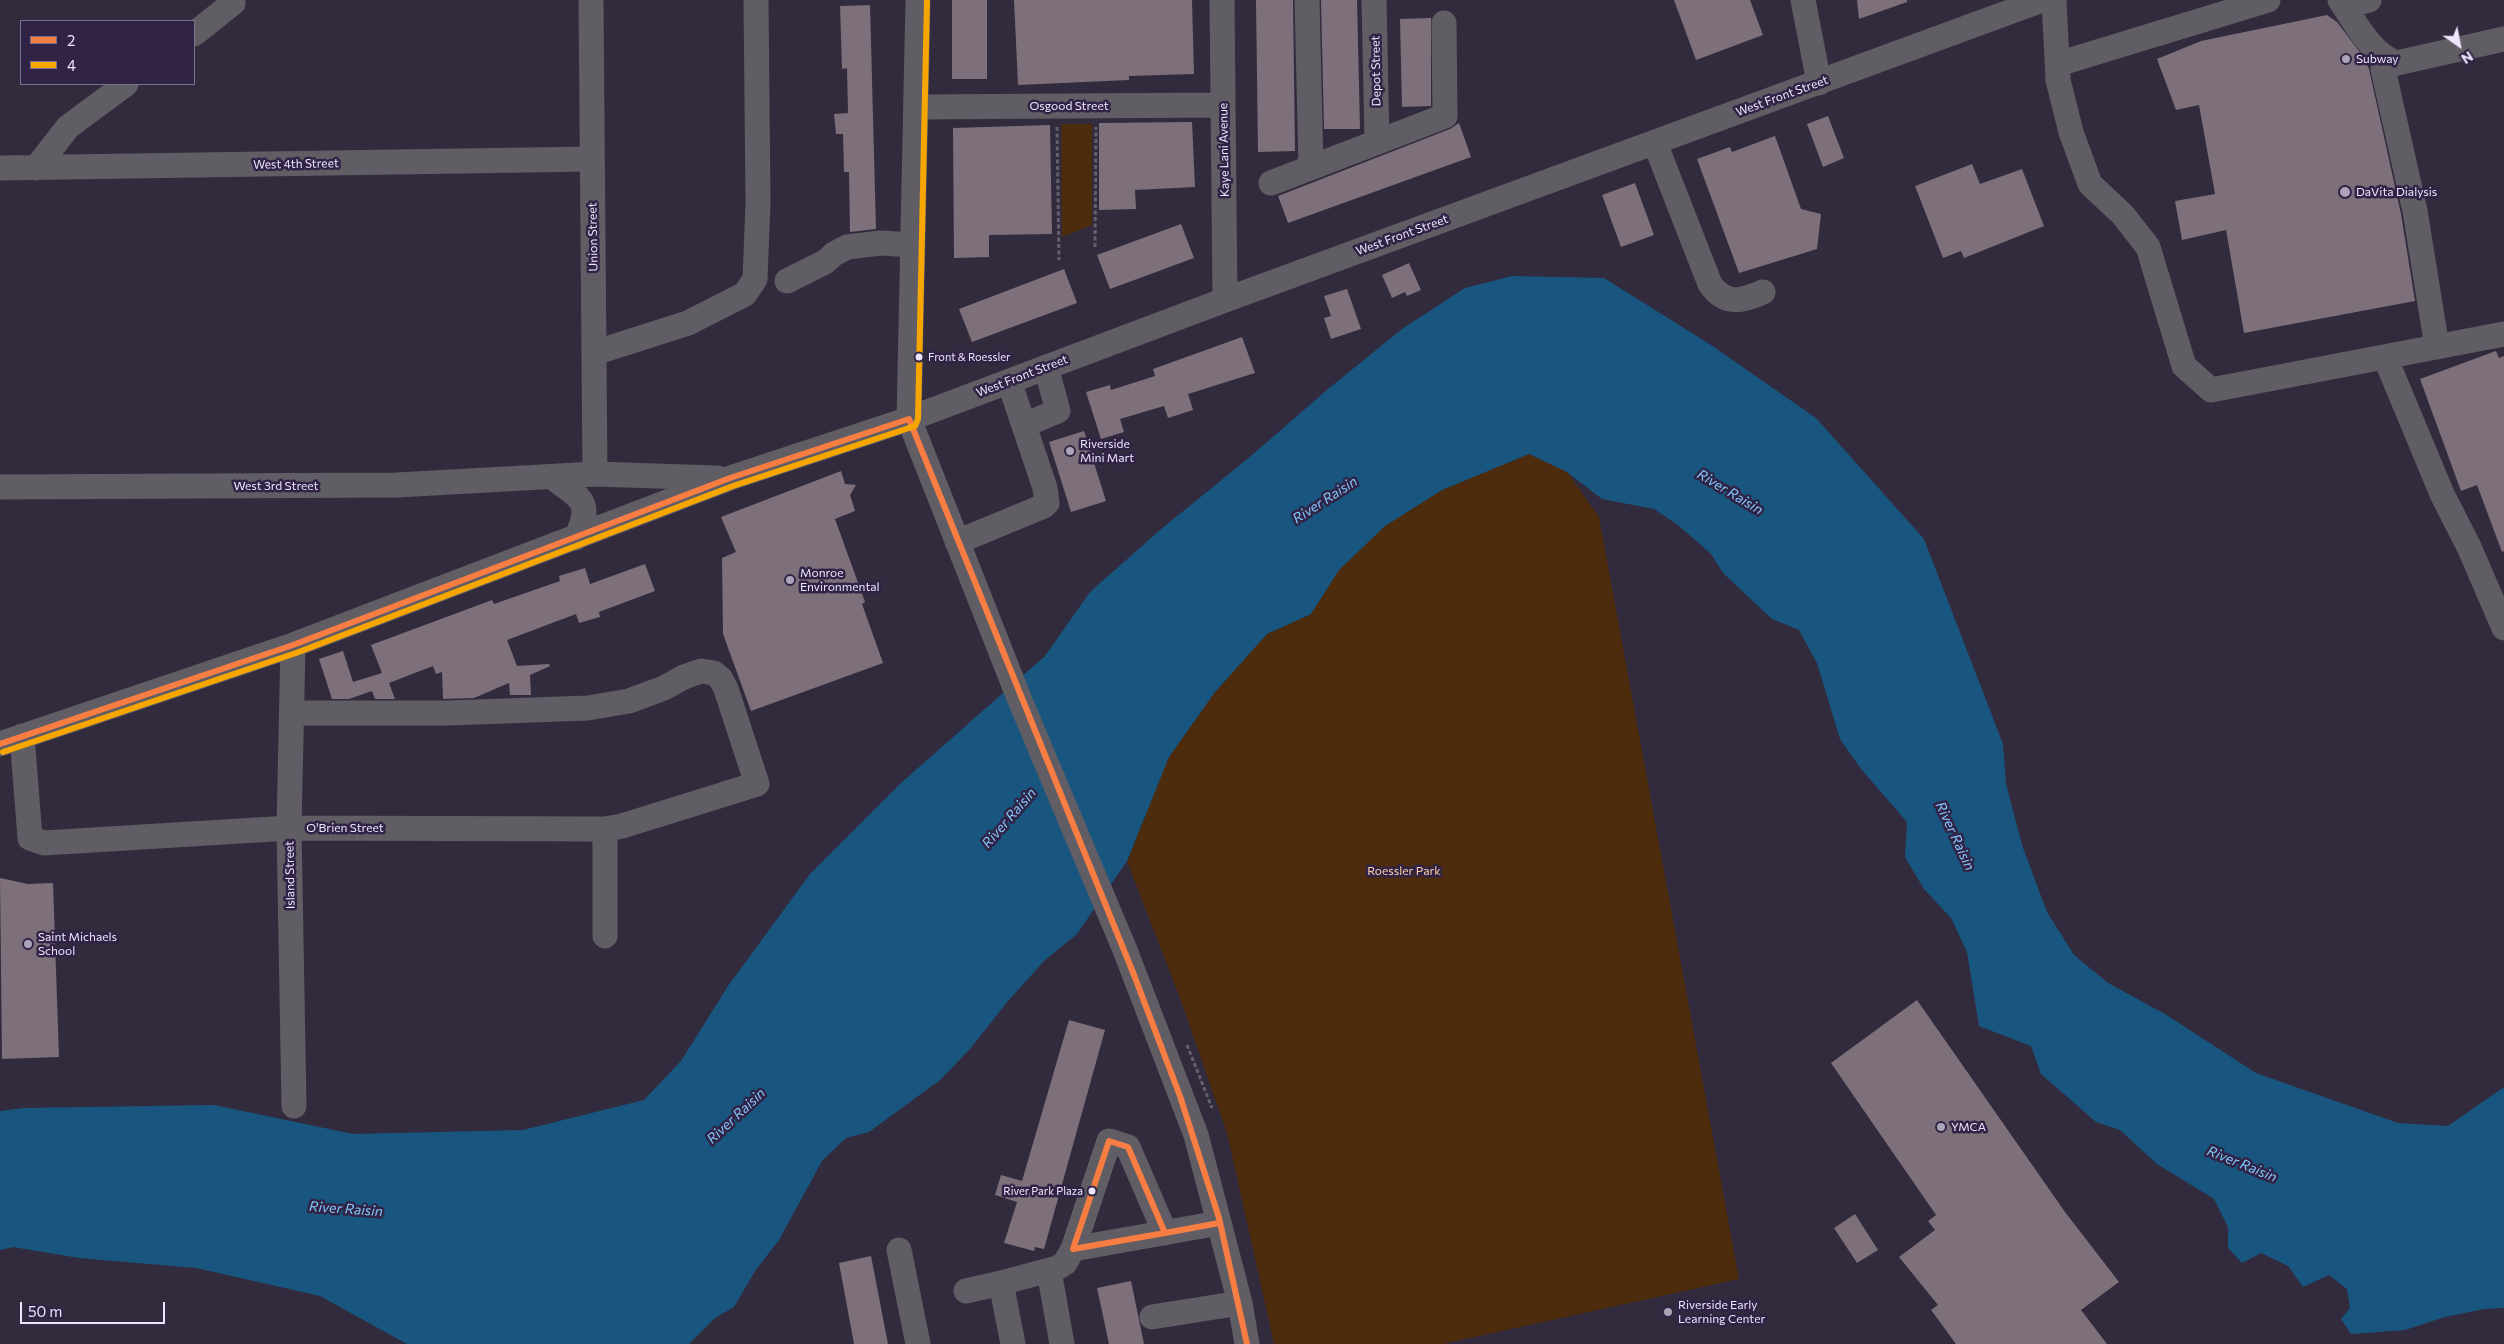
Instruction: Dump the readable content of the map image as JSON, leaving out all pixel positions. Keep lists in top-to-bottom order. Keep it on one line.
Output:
{"streets":{"street":["Depot Street","West Front Street","Osgood Street","Kaye Lani Avenue","West 4th Street","Union Street","West 3rd Street","O'Brien Street","Island Street"]},"crossings":[["West Front Street","Kaye Lani Avenue"],["West Front Street","West 3rd Street"],["West Front Street","O'Brien Street"],["West Front Street","Island Street"],["Osgood Street","Kaye Lani Avenue"],["West 4th Street","Union Street"],["Union Street","West 3rd Street"],["O'Brien Street","Island Street"]],"water":["River Raisin"],"parks":["Roessler Park"],"places":["Subway","DaVita Dialysis","Front & Roessler","Riverside Mini Mart","Monroe Environmental","Saint Michaels School","YMCA","River Park Plaza","Riverside Early Learning Center"],"lines":["transit line 4","transit line 2"],"legend":["2","4"],"scale_bar":"50 m","north":"bottom right"}
